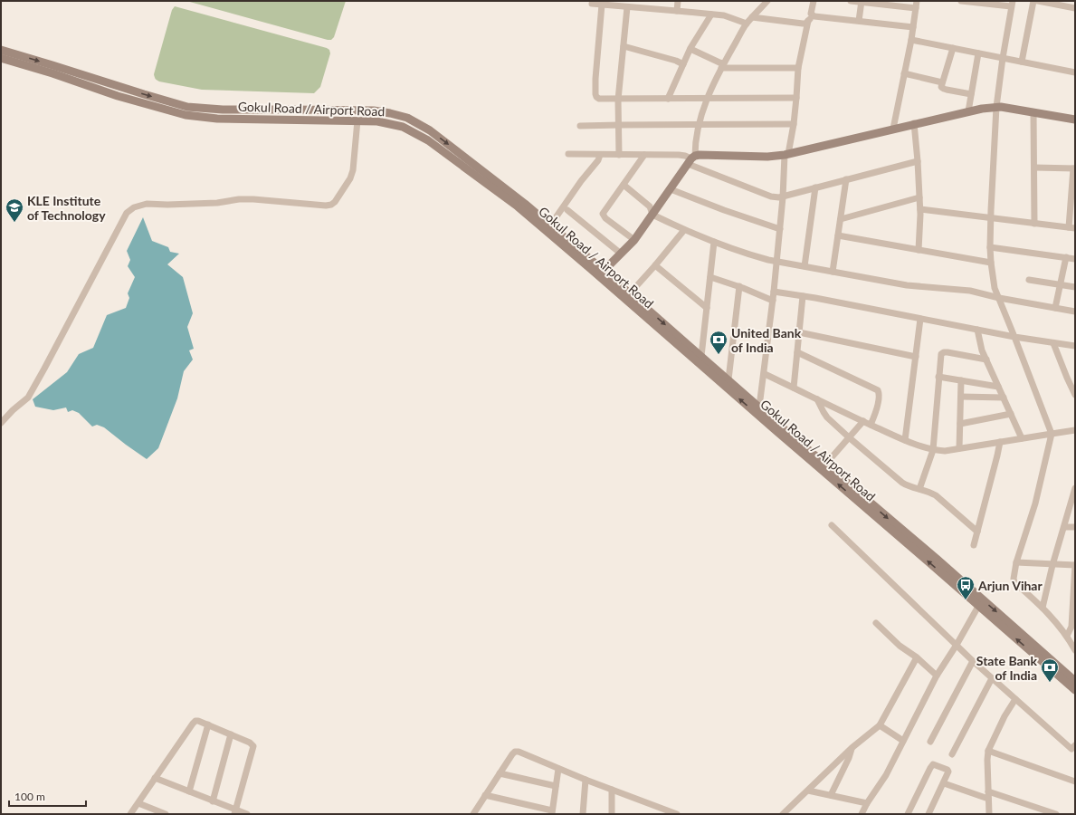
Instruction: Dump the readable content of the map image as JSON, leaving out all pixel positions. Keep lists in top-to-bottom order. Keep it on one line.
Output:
{"streets":{"main road":["Gokul Road / Airport Road"]},"places":{"school or university":["KLE Institute of Technology"],"bank":["United Bank of India","State Bank of India"],"bus stop":["Arjun Vihar"]},"scale_bar":"100 m"}
